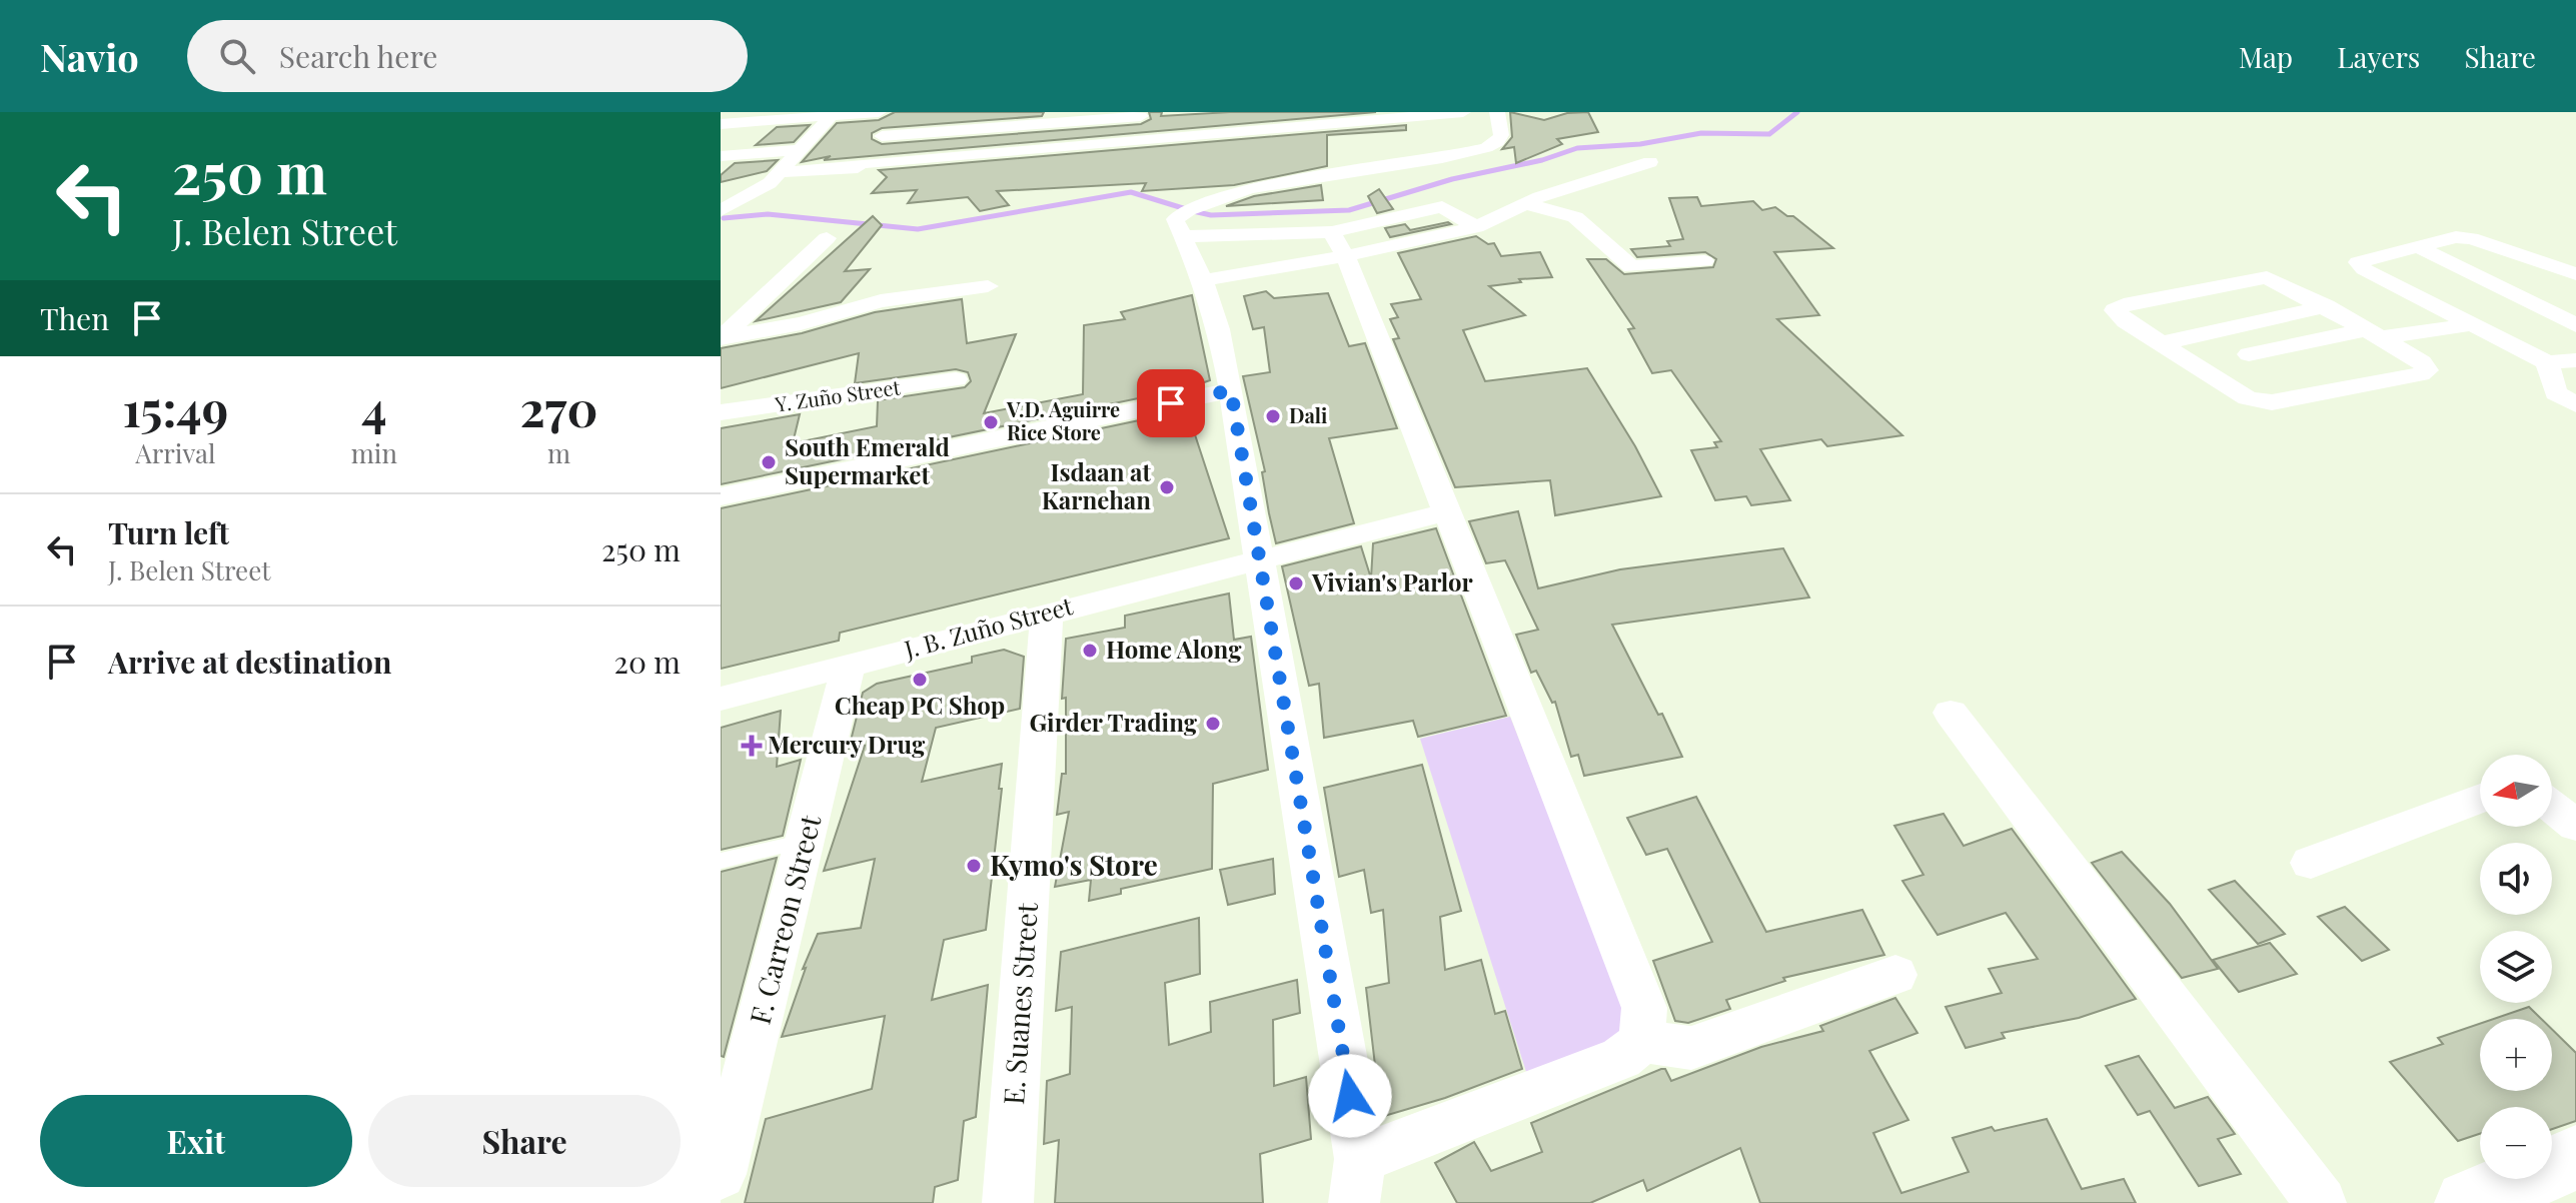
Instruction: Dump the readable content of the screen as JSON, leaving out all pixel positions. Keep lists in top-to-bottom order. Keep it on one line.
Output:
{"streets":{"street":["Y. Zuño Street","J. B. Zuño Street","F. Carreon Street","E. Suanes Street"]},"crossings":[["J. B. Zuño Street","F. Carreon Street"],["J. B. Zuño Street","E. Suanes Street"]],"places":{"other":["Dali","V.D. Aguirre Rice Store","South Emerald Supermarket","Isdaan at Karnehan","Vivian's Parlor","Home Along","Cheap PC Shop","Girder Trading","Kymo's Store"],"health":["Mercury Drug"]},"north":"left","page":{"header":"Navio","search":"Search here","nav":["Map","Layers","Share"],"turn":["250 m","J. Belen Street"],"then":"Then","eta":["15:49","Arrival","4","min","270","m"],"list":[{"name":"Turn left","note":"J. Belen Street","value":"250 m"},{"name":"Arrive at destination","value":"20 m"}],"map_buttons":["+","−"],"buttons":["Exit","Share"]}}
